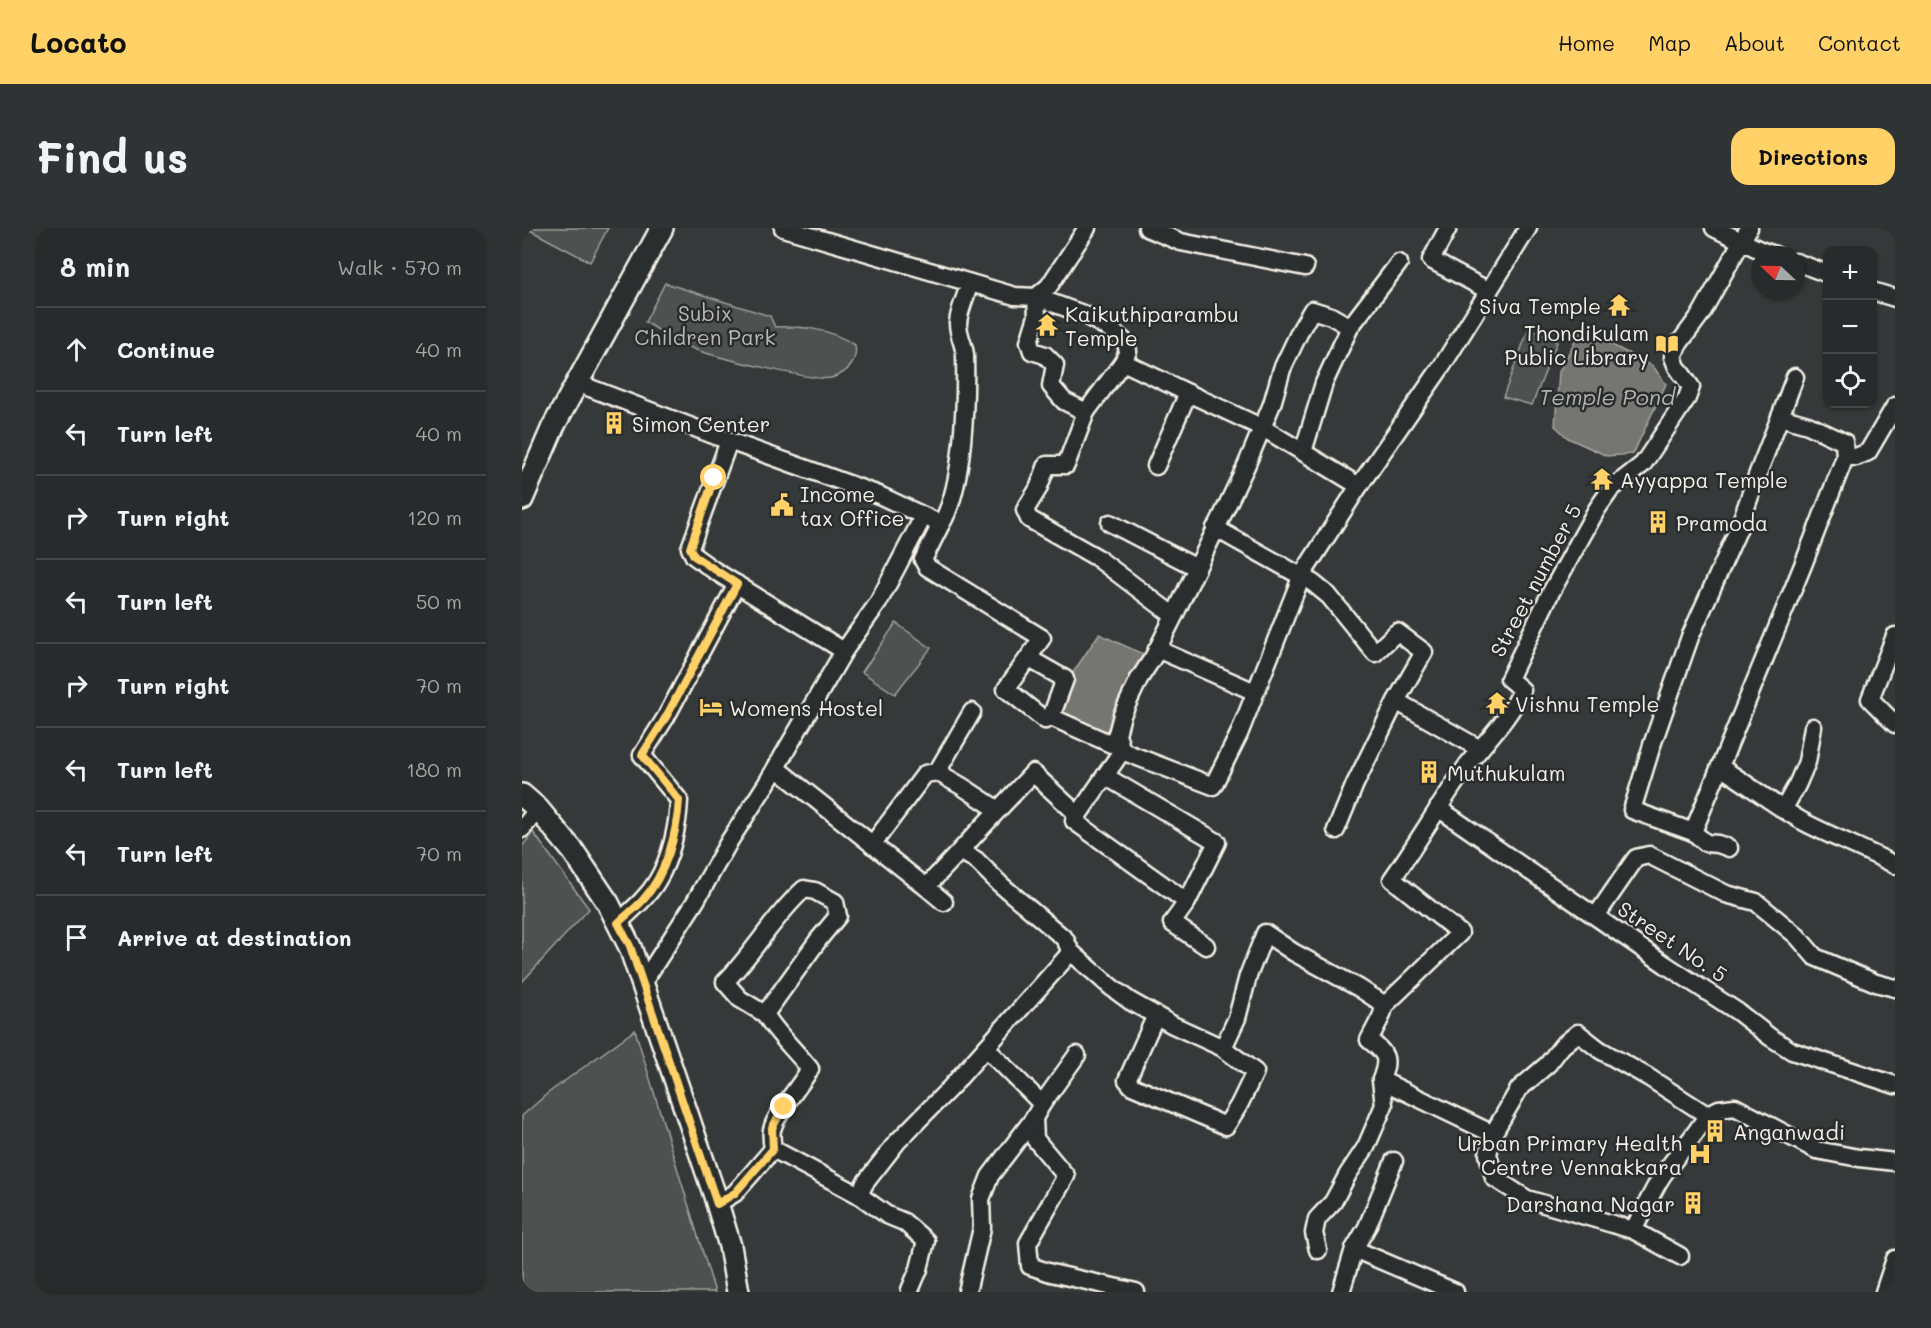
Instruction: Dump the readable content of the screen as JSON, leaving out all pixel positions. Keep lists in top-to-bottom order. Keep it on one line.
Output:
{"streets":{"street":["Street number 5","Street No. 5"]},"water":["Temple Pond"],"parks":["Subix Children Park"],"places":{"temple":["Siva Temple","Kaikuthiparambu Temple","Ayyappa Temple","Vishnu Temple"],"library":["Thondikulam Public Library"],"building":["Simon Center","Pramoda","Muthukulam","Anganwadi","Darshana Nagar"],"public building":["Income tax Office"],"hotel":["Womens Hostel"],"hospital":["Urban Primary Health Centre Vennakkara"]},"north":"left","page":{"header":"Locato","nav":["Home","Map","About","Contact"],"buttons":"Directions","title":"Find us","heading":["8 min","Walk · 570 m"],"map_buttons":["+","−"],"list":[["Continue","40 m"],["Turn left","40 m"],["Turn right","120 m"],["Turn left","50 m"],["Turn right","70 m"],["Turn left","180 m"],["Turn left","70 m"],"Arrive at destination"]}}
